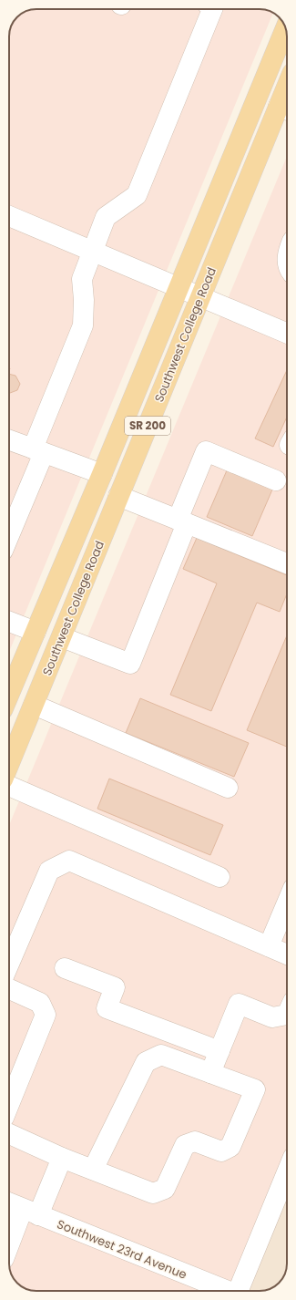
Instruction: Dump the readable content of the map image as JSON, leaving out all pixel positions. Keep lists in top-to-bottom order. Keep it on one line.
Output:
{"streets":{"main road":["Southwest College Road","SR 200"],"street":["Southwest 23rd Avenue"]}}
